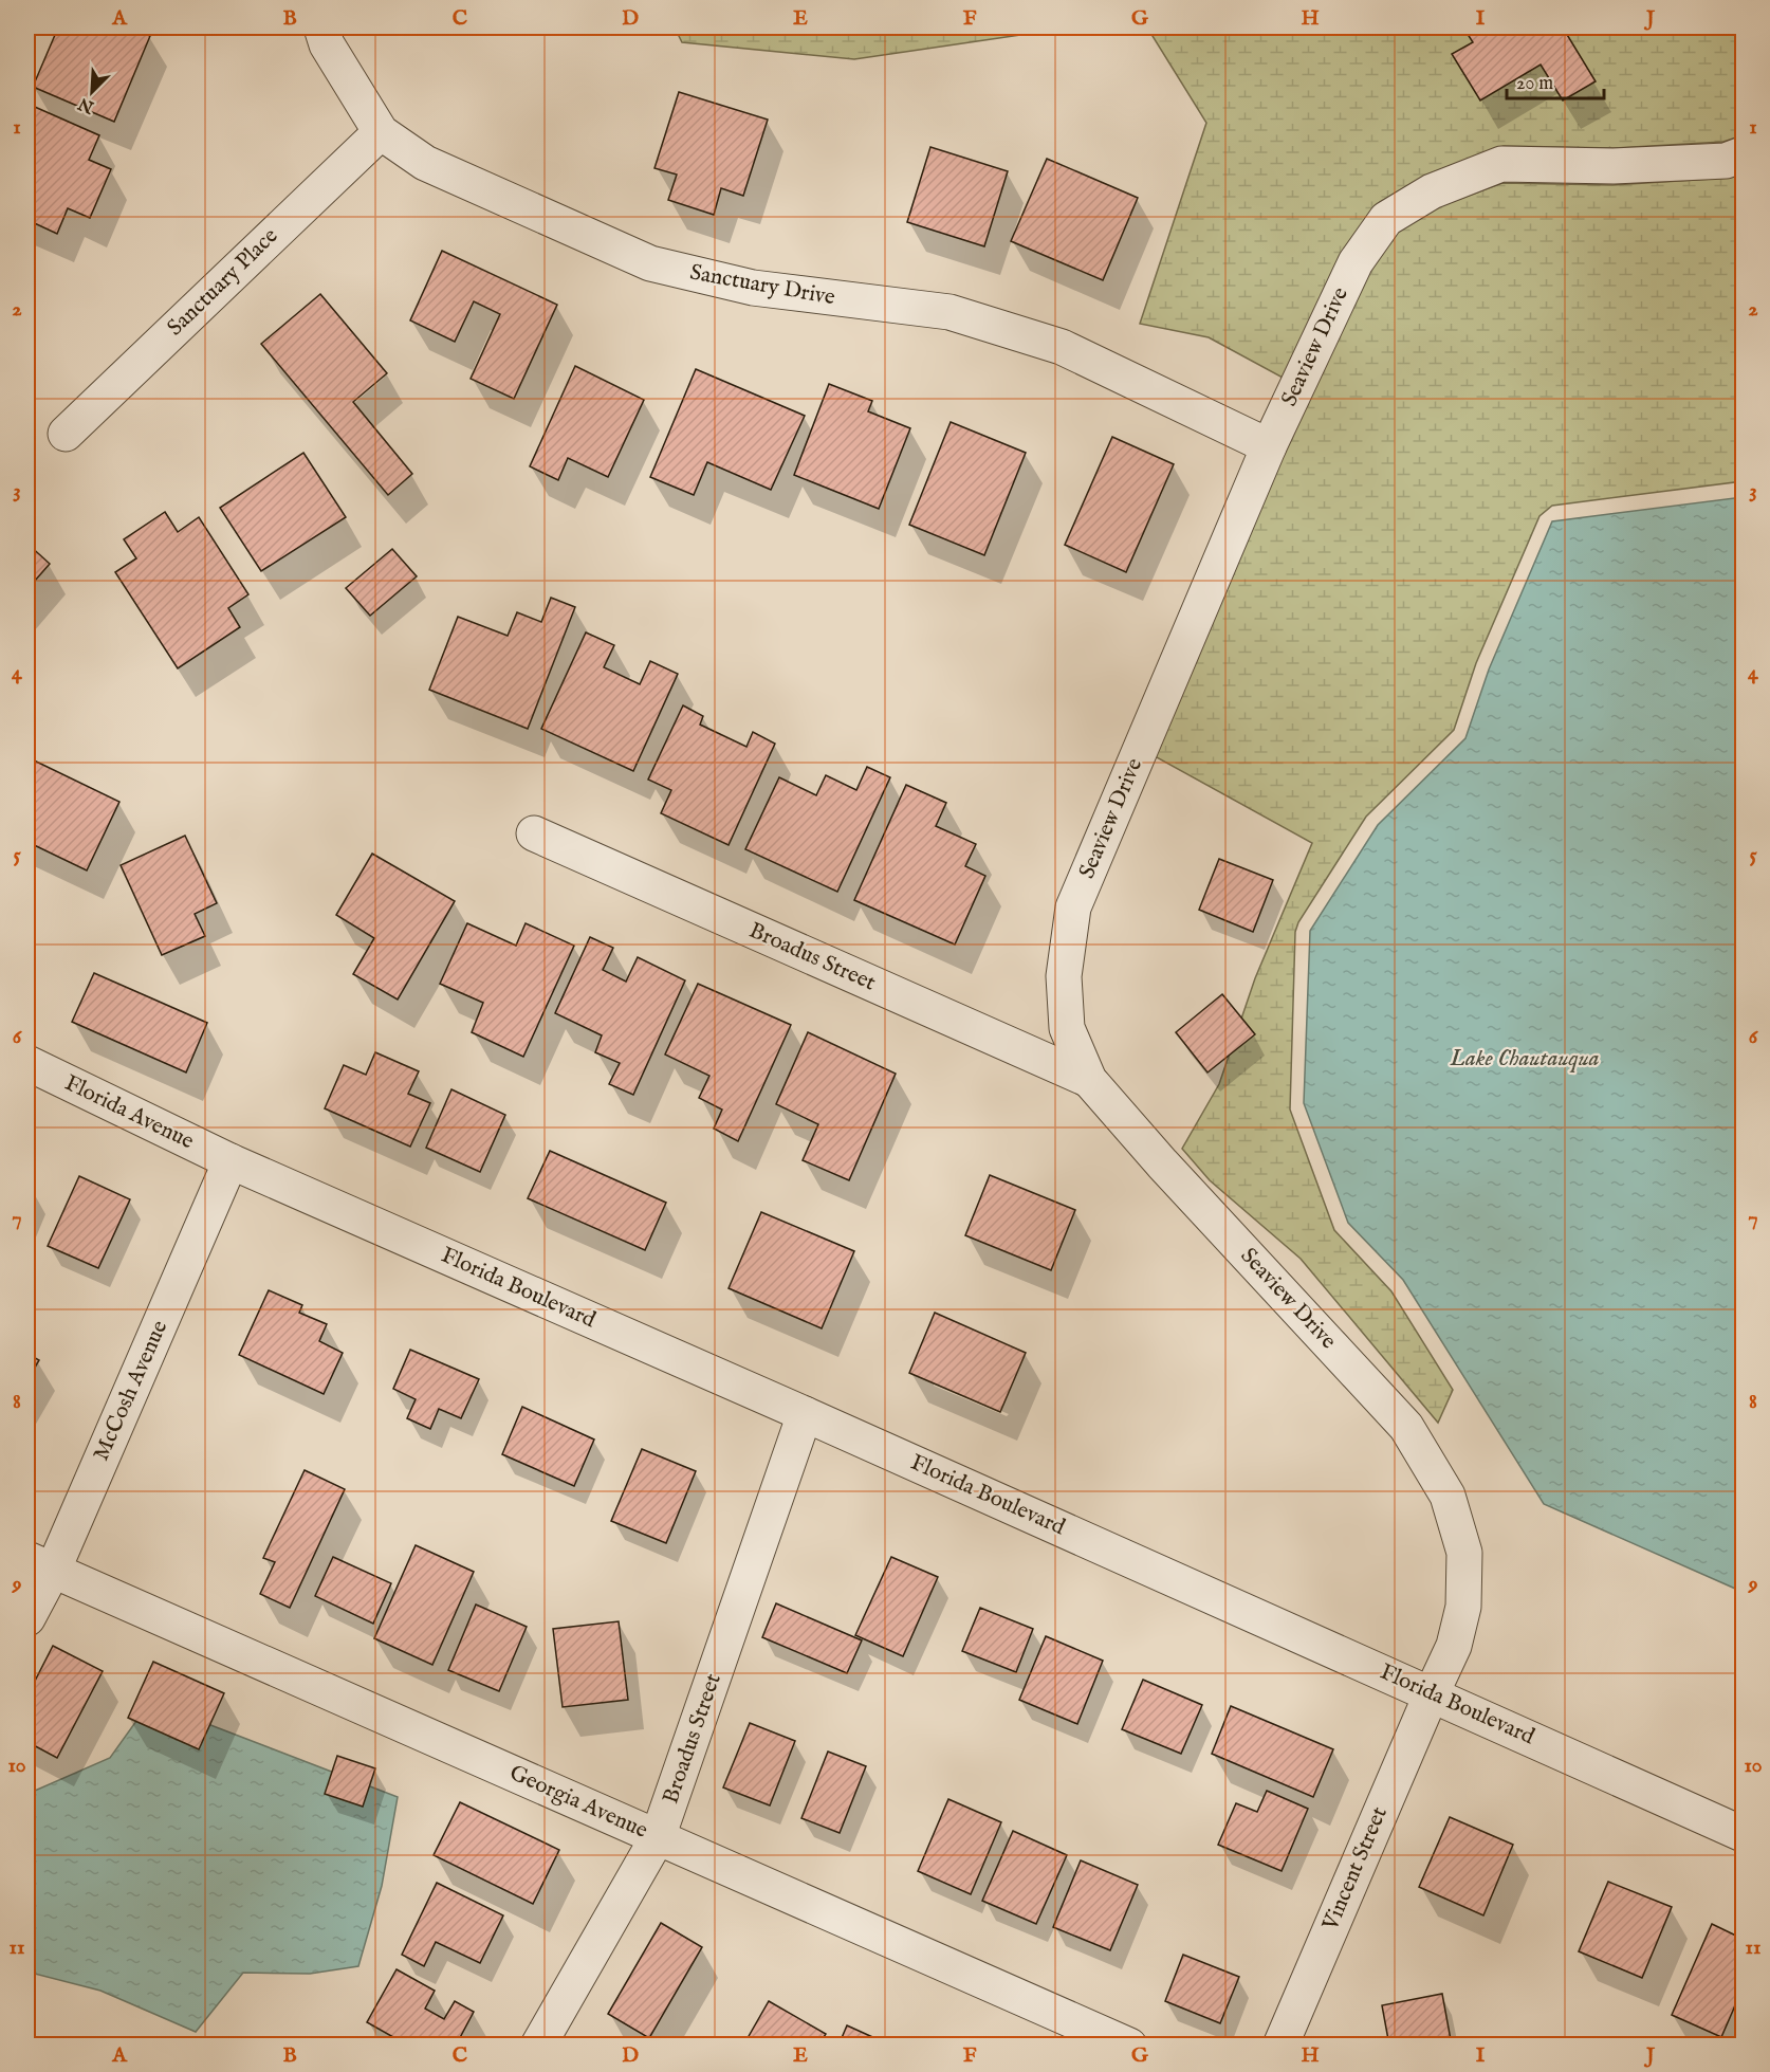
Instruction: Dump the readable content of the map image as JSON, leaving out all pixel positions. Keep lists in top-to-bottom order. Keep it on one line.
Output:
{"streets":{"street":["Sanctuary Place","Sanctuary Drive","Seaview Drive","Broadus Street","Florida Avenue","Florida Boulevard","McCosh Avenue","Georgia Avenue","Vincent Street"]},"crossings":[["Sanctuary Place","Sanctuary Drive"],["Sanctuary Drive","Seaview Drive"],["Seaview Drive","Broadus Street"],["Seaview Drive","Florida Boulevard"],["Seaview Drive","Vincent Street"],["Broadus Street","Florida Boulevard"],["Broadus Street","Georgia Avenue"],["Florida Avenue","Florida Boulevard"],["Florida Avenue","McCosh Avenue"],["Florida Boulevard","McCosh Avenue"],["Florida Boulevard","Vincent Street"],["McCosh Avenue","Georgia Avenue"]],"water":["Lake Chautauqua"],"scale_bar":"20 m","north":"bottom left","grid":{"columns":["A","B","C","D","E","F","G","H","I","J"],"rows":["1","2","3","4","5","6","7","8","9","10","11"]}}
